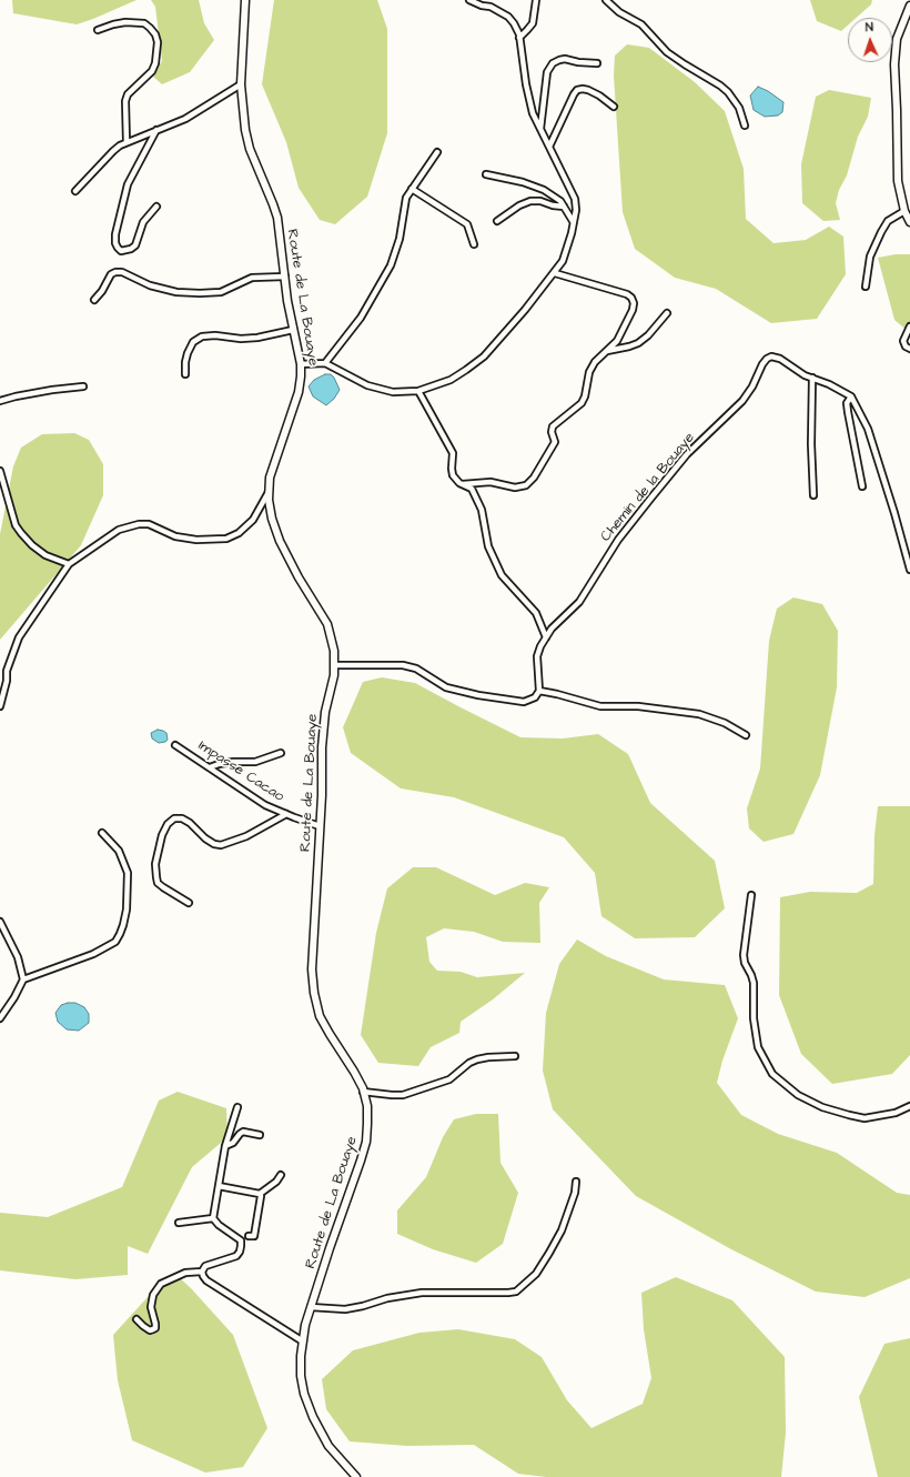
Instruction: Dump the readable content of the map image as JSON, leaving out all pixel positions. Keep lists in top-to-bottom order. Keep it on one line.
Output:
{"streets":{"main road":["Route de La Bouaye"],"street":["Chemin de la Bouaye","Impasse Cacao"]},"crossings":[["Route de La Bouaye","Impasse Cacao"]],"north":"top"}
